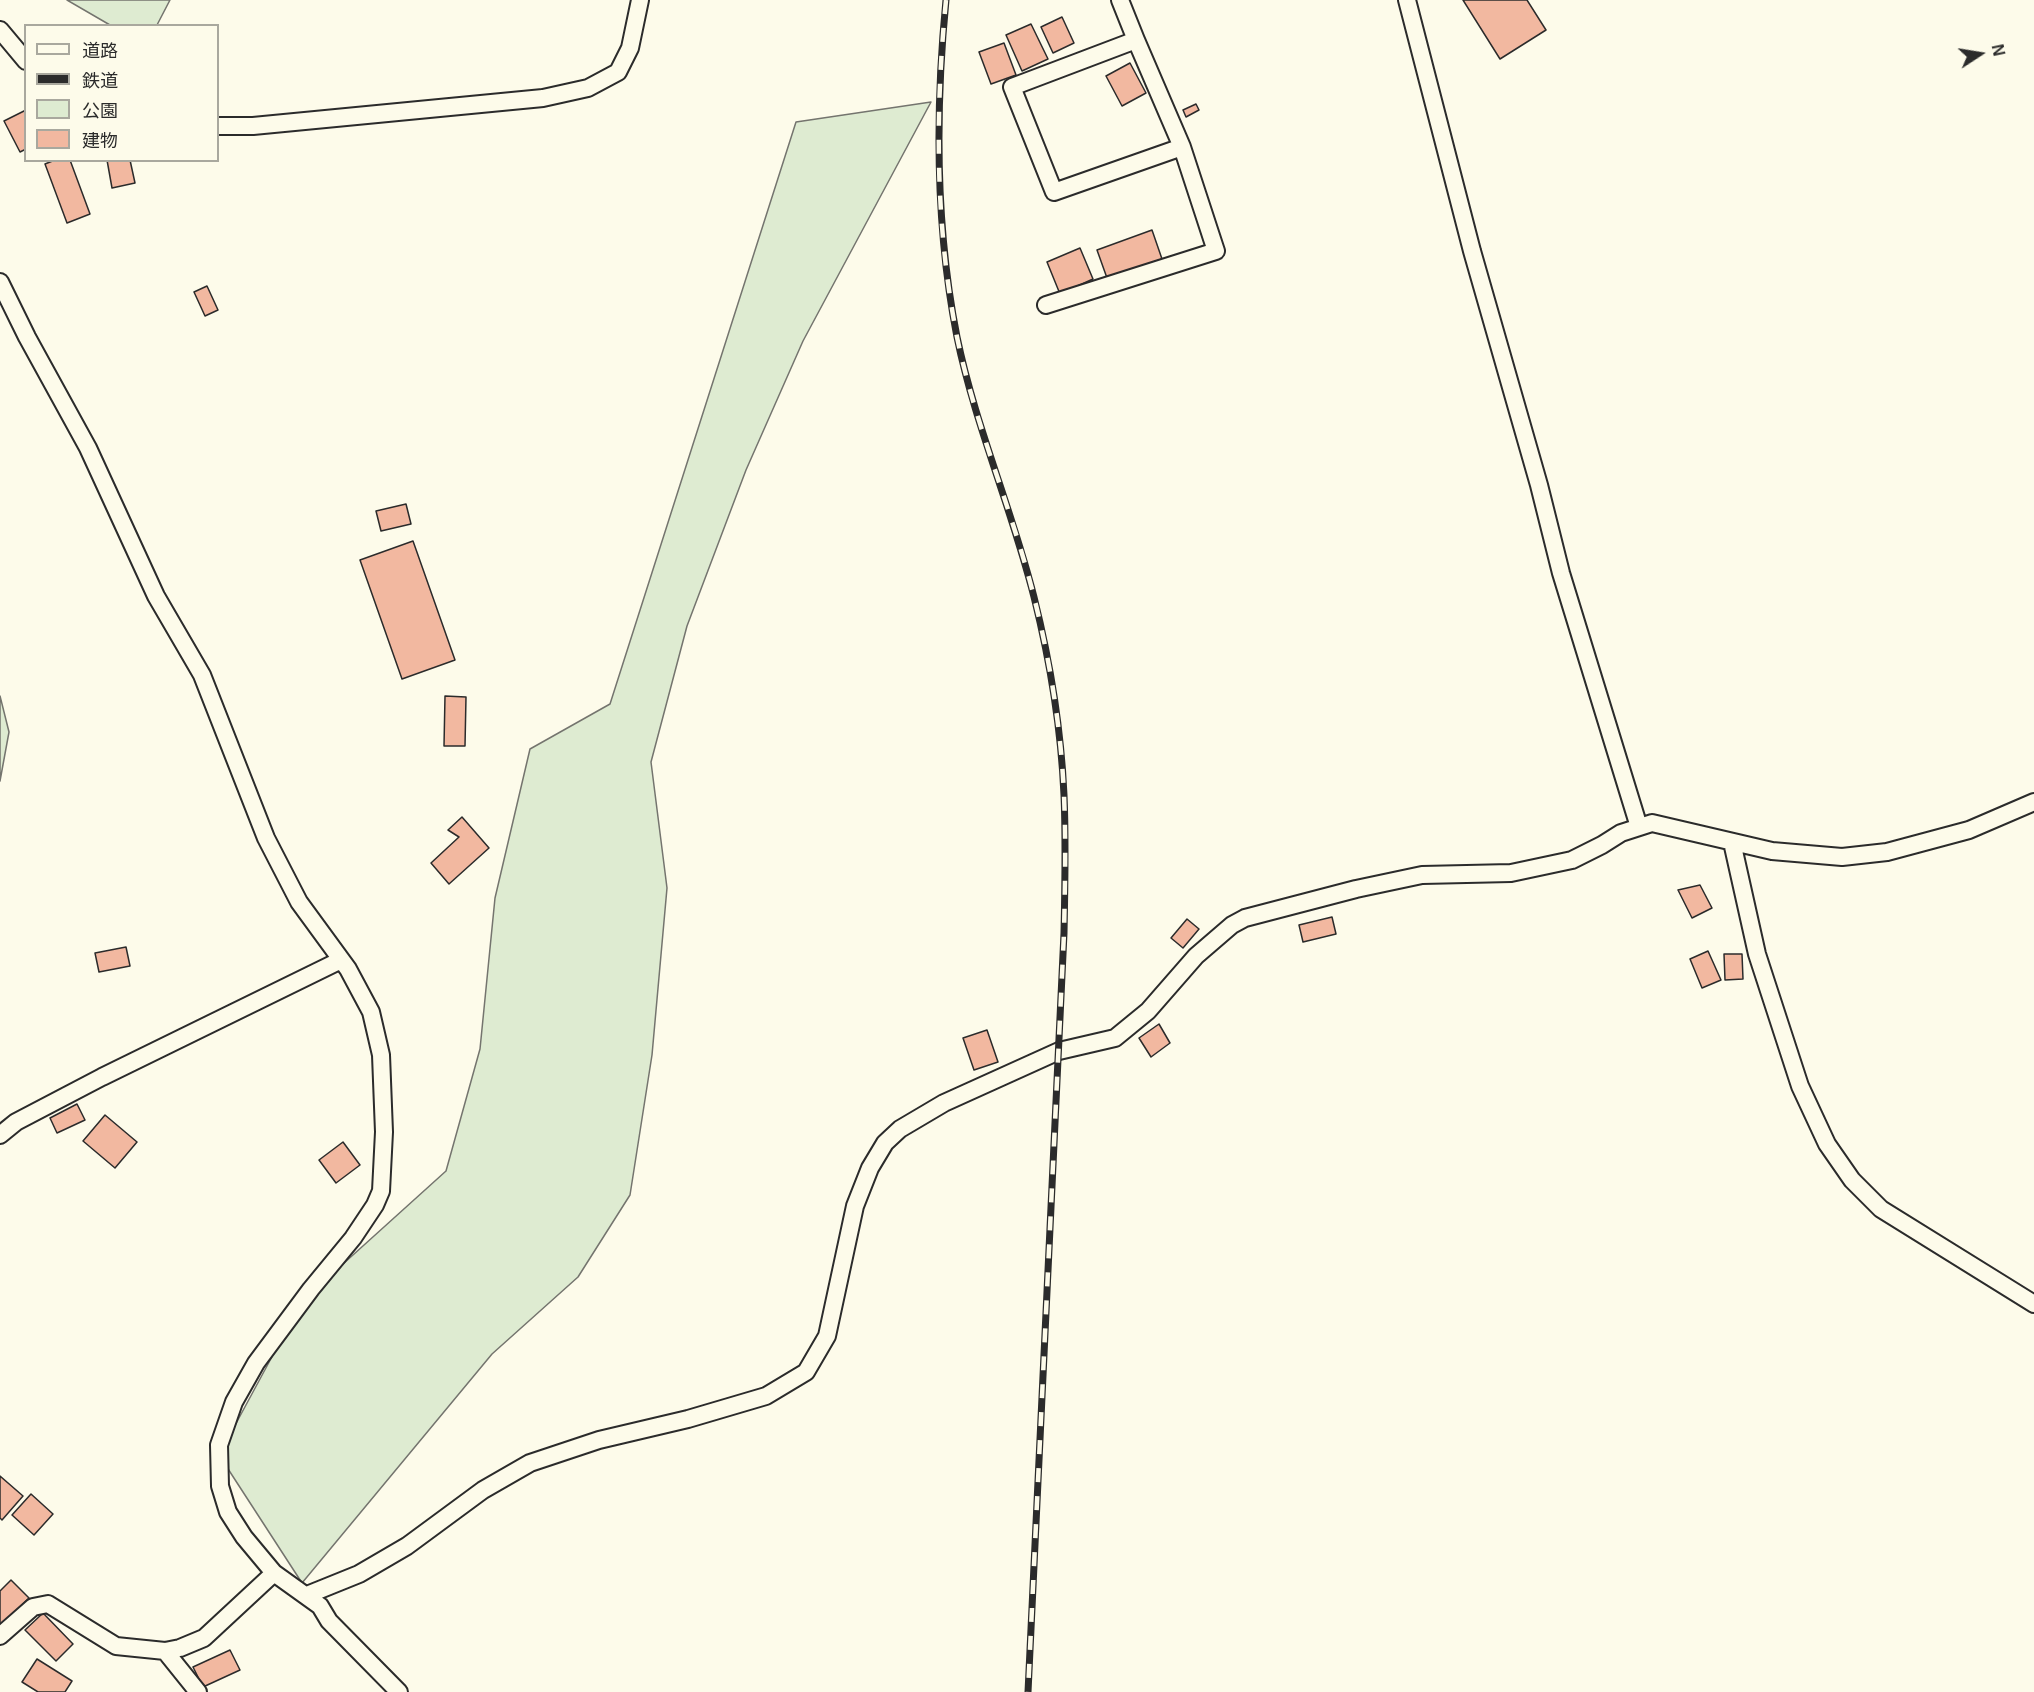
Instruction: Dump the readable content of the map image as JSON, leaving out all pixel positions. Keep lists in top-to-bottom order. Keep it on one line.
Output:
{"legend":["道路","鉄道","公園","建物"],"north":"right"}
